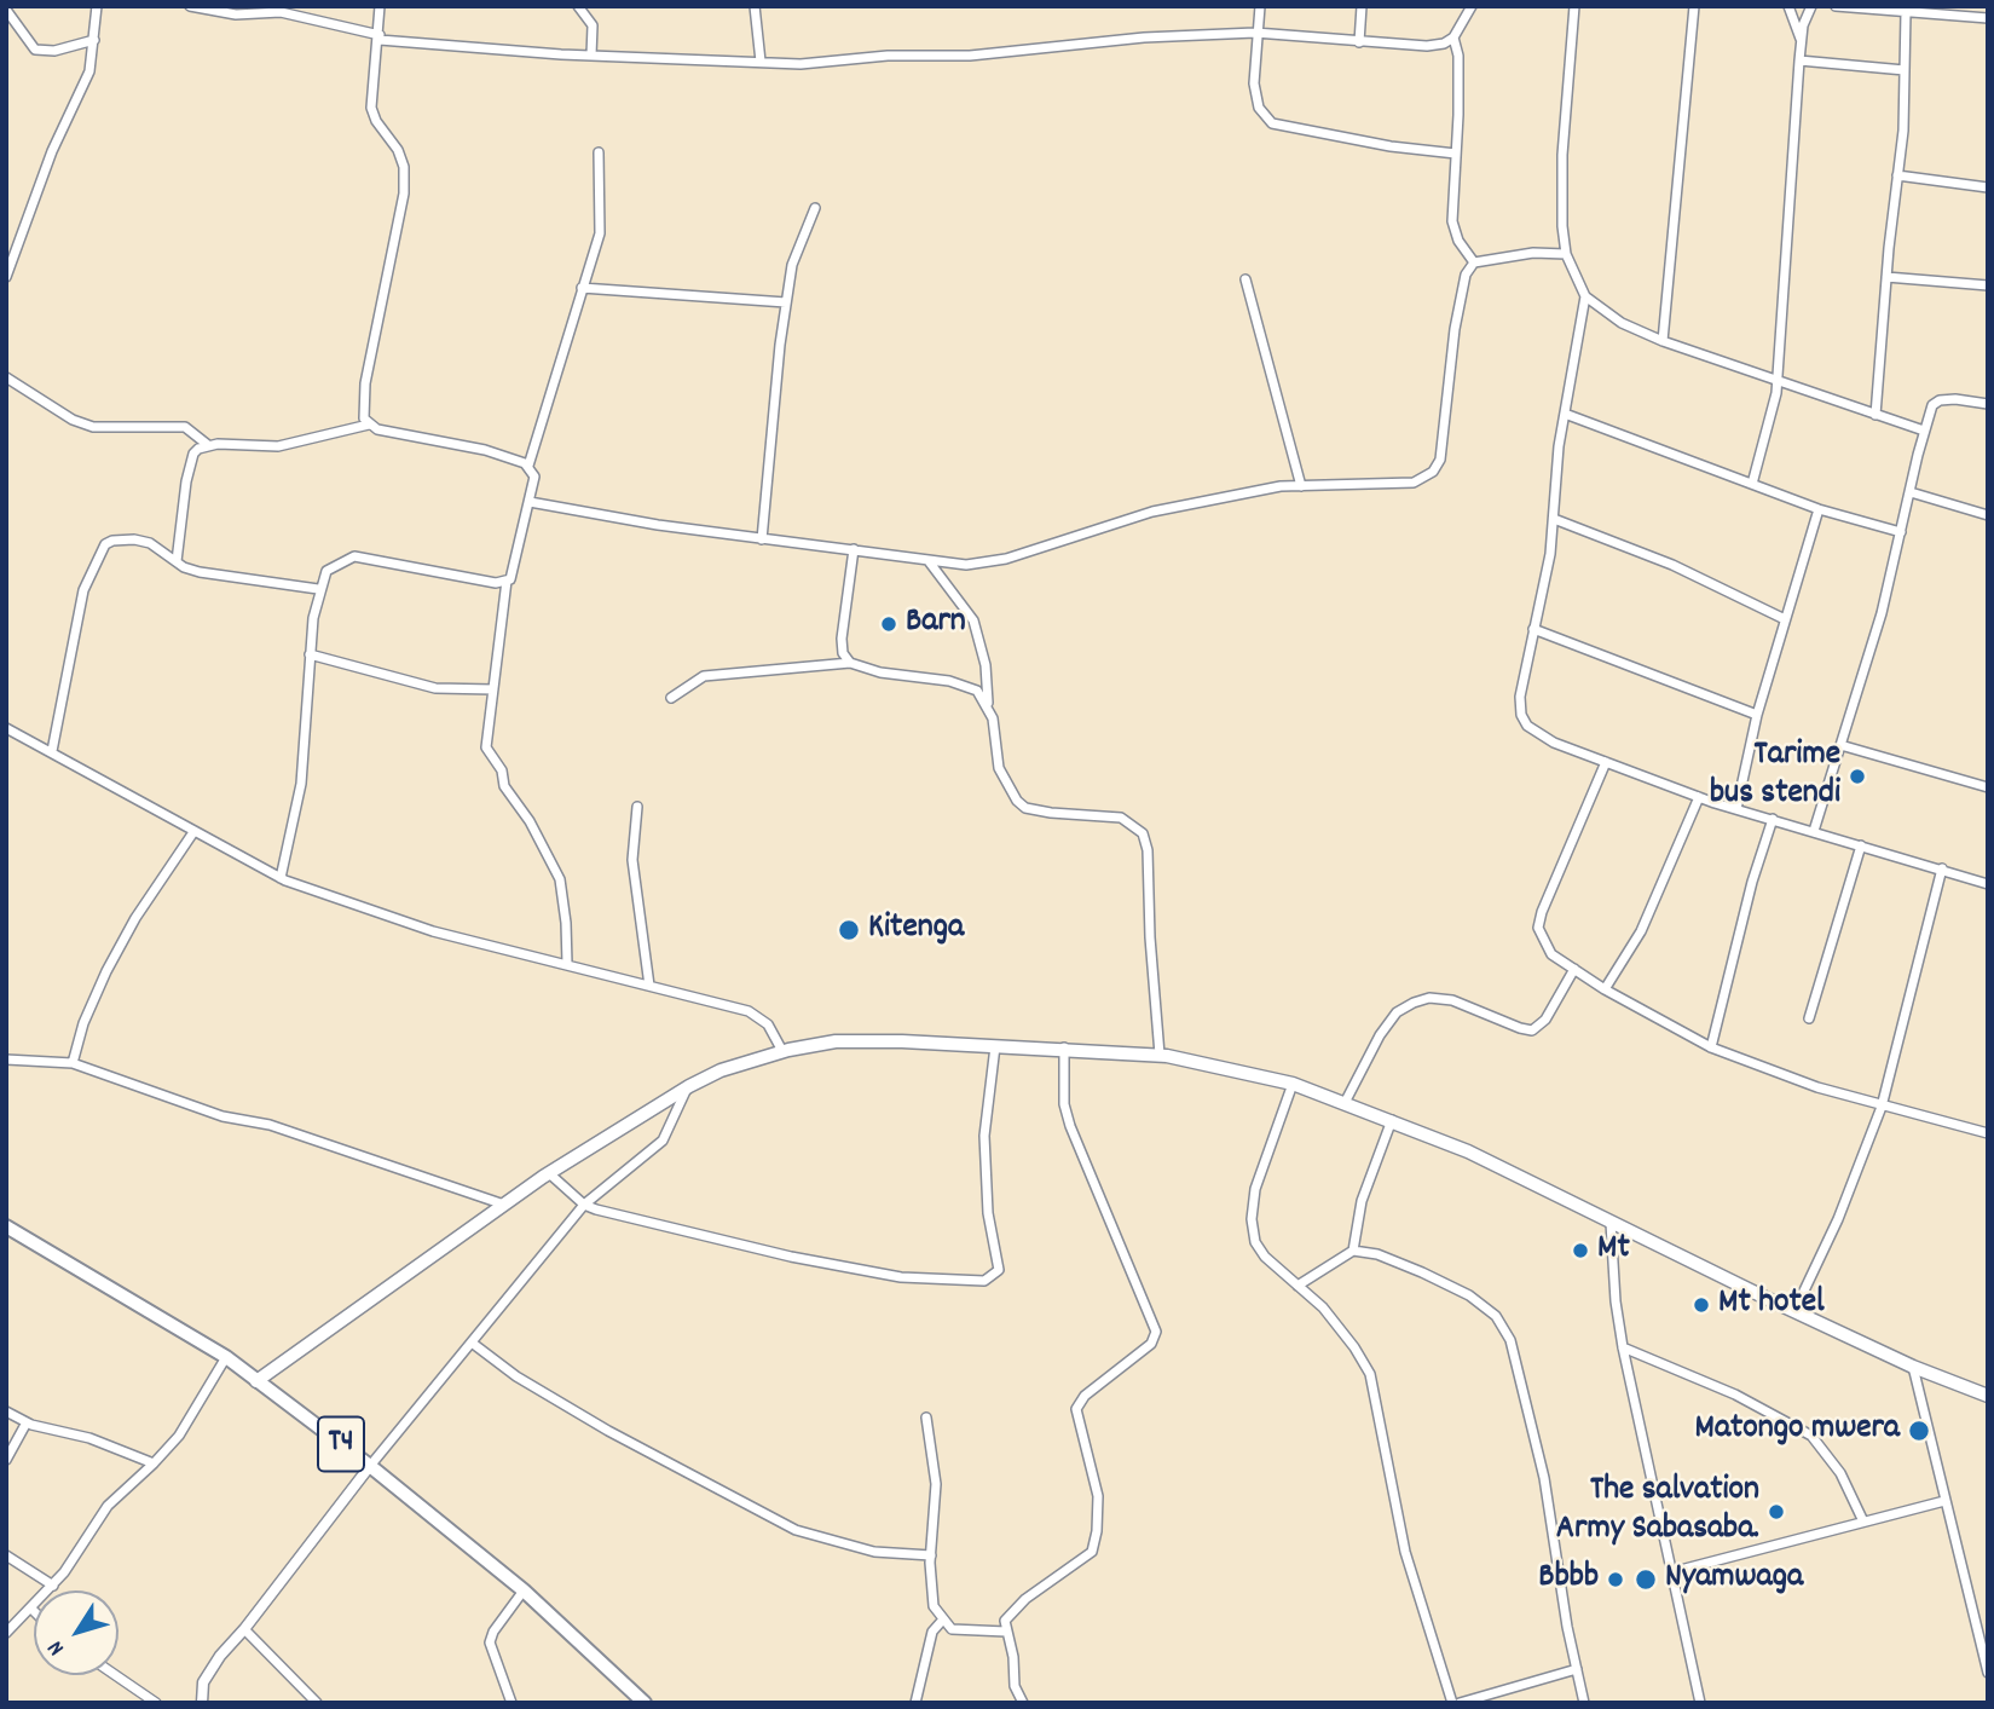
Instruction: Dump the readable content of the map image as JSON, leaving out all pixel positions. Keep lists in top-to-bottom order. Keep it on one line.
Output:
{"streets":{"highway":["T4"]},"places":["Barn","Tarime bus stendi","Kitenga","Mt","Mt hotel","Matongo mwera","The salvation Army Sabasaba.","Bbbb","Nyamwaga"],"north":"bottom left"}
